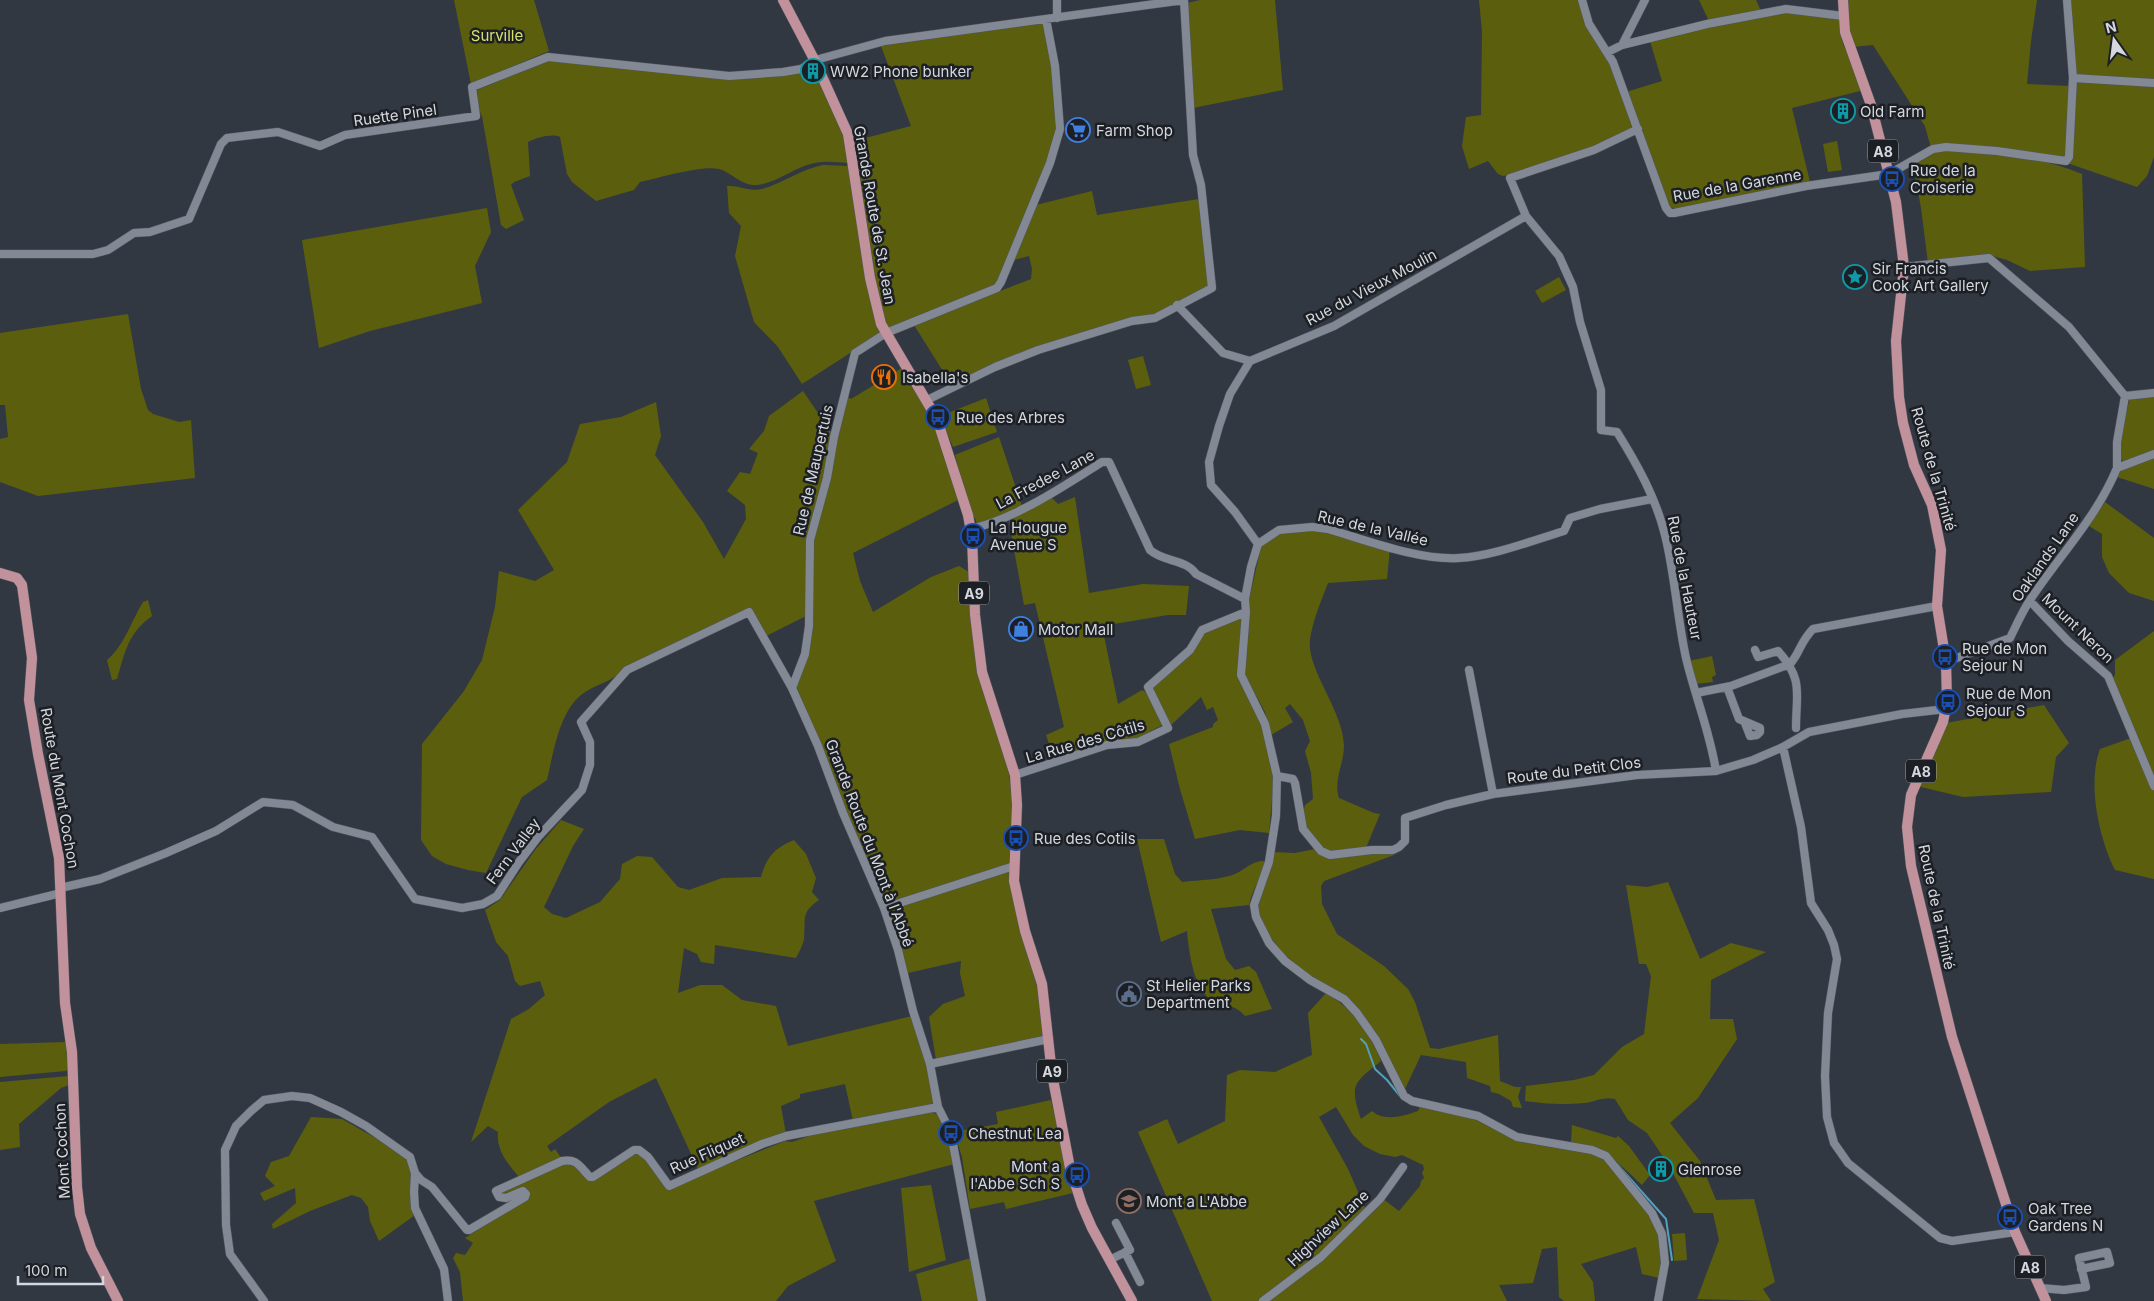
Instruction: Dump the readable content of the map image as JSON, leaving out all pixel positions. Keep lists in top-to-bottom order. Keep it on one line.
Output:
{"streets":{"main road":["A8","Grande Route de St. Jean","Route de la Trinité","A9","Route du Mont Cochon","Mont Cochon"],"street":["Ruette Pinel","Rue de la Garenne","Rue du Vieux Moulin","Rue de Maupertuis","La Fredee Lane","Rue de la Vallée","Oaklands Lane","Rue de la Hauteur","Mount Neron","La Rue des Côtils","Route du Petit Clos","Grande Route du Mont à l'Abbé","Fern Valley","Rue Fliquet","Highview Lane"]},"crossings":[["Ruette Pinel","Grande Route de St. Jean"],["A8","Route de la Trinité"],["Rue de la Garenne","Route de la Trinité"],["Rue de la Garenne","Rue de la Hauteur"],["Grande Route de St. Jean","Rue de Maupertuis"],["Grande Route de St. Jean","La Fredee Lane"],["Grande Route de St. Jean","La Rue des Côtils"],["Rue du Vieux Moulin","Rue de la Hauteur"],["Route de la Trinité","Oaklands Lane"],["Route de la Trinité","Route du Petit Clos"],["Rue de Maupertuis","Grande Route du Mont à l'Abbé"],["Rue de Maupertuis","Fern Valley"],["Rue de la Vallée","Rue de la Hauteur"],["Oaklands Lane","Mount Neron"],["Rue de la Hauteur","Route du Petit Clos"],["Route du Mont Cochon","Fern Valley"],["Route du Mont Cochon","Mont Cochon"],["Grande Route du Mont à l'Abbé","Fern Valley"],["Grande Route du Mont à l'Abbé","Rue Fliquet"]],"parks":["Surville"],"places":{"building":["WW2 Phone bunker","Old Farm","Glenrose"],"supermarket":["Farm Shop"],"bus stop":["Rue de la Croiserie","Rue des Arbres","La Hougue Avenue S","Rue de Mon Sejour N","Rue de Mon Sejour S","Rue des Cotils","Chestnut Lea","Mont a l'Abbe Sch S","Oak Tree Gardens N"],"place":["Sir Francis Cook Art Gallery"],"restaurant":["Isabella's"],"shop":["Motor Mall"],"public building":["St Helier Parks Department"],"school or university":["Mont a L'Abbe"]},"scale_bar":"100 m","north":"top"}
